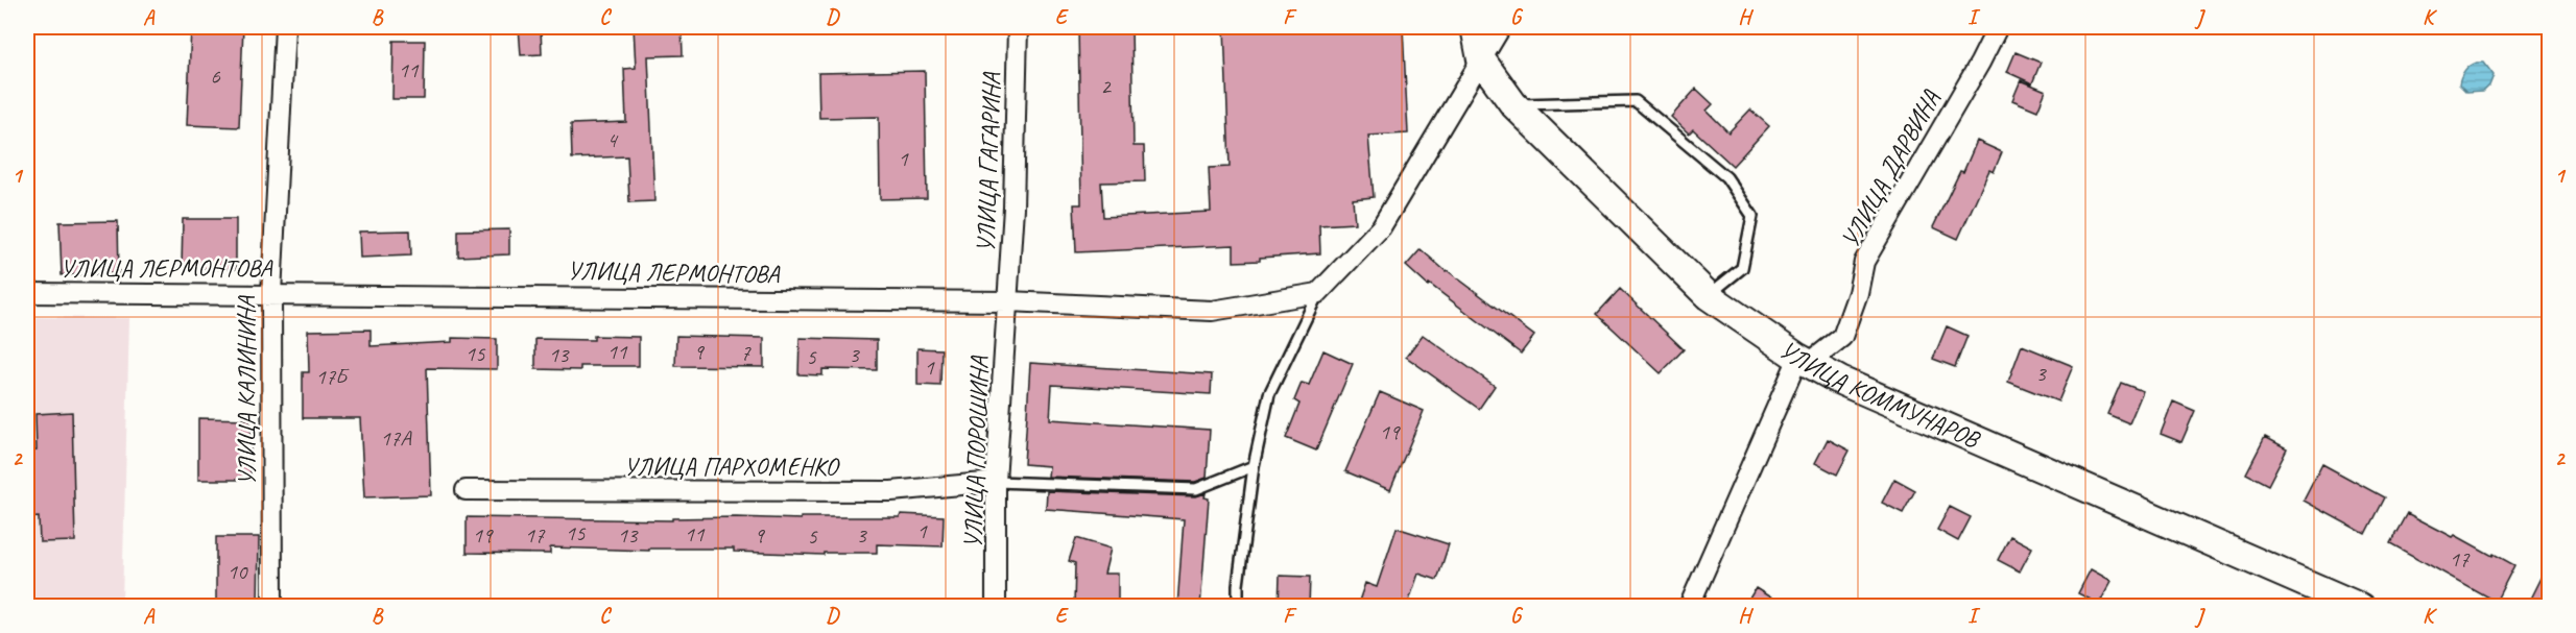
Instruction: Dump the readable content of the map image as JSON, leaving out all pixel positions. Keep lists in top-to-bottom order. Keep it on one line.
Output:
{"streets":{"main road":["УЛИЦА КОММУНАРОВ"],"street":["УЛИЦА ГАГАРИНА","УЛИЦА ДАРВИНА","УЛИЦА ЛЕРМОНТОВА","УЛИЦА КАЛИНИНА","УЛИЦА ПОРОШИНА","УЛИЦА ПАРХОМЕНКО"]},"crossings":[["УЛИЦА ГАГАРИНА","УЛИЦА ЛЕРМОНТОВА"],["УЛИЦА ГАГАРИНА","УЛИЦА ПОРОШИНА"],["УЛИЦА ДАРВИНА","УЛИЦА КОММУНАРОВ"],["УЛИЦА ЛЕРМОНТОВА","УЛИЦА КАЛИНИНА"],["УЛИЦА ЛЕРМОНТОВА","УЛИЦА ПОРОШИНА"],["УЛИЦА ПОРОШИНА","УЛИЦА ПАРХОМЕНКО"]],"house_numbers":["11","6","2","4","1","11","9","7","15","13","3","5","1","3","17Б","19","17А","1","15","11","19","17","13","9","3","5","17","10"],"grid":{"columns":["A","B","C","D","E","F","G","H","I","J","K"],"rows":["1","2"]}}
